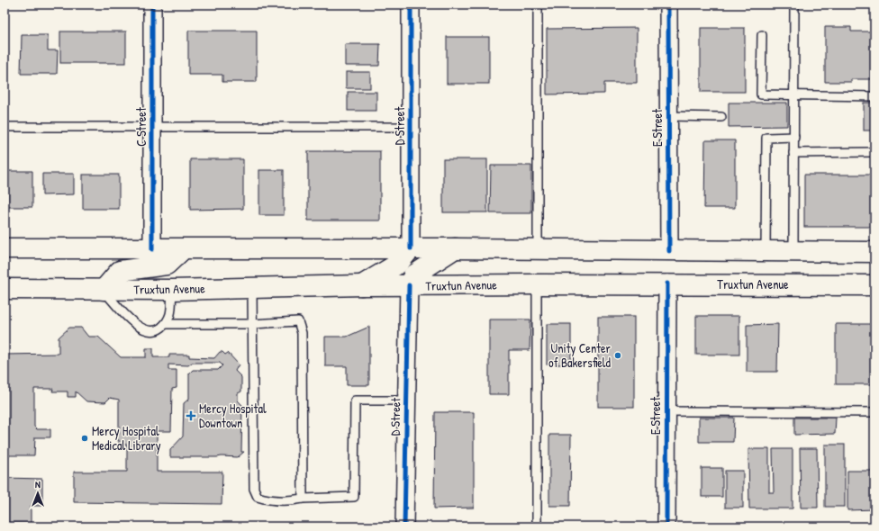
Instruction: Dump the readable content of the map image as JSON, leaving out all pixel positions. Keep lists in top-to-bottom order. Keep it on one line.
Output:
{"streets":{"main road":["Truxtun Avenue"],"street":["D Street","C Street","E Street"]},"crossings":[["D Street","Truxtun Avenue"],["E Street","Truxtun Avenue"]],"places":{"other":["Unity Center of Bakersfield","Mercy Hospital Medical Library"],"health":["Mercy Hospital Downtown"]},"north":"top"}
